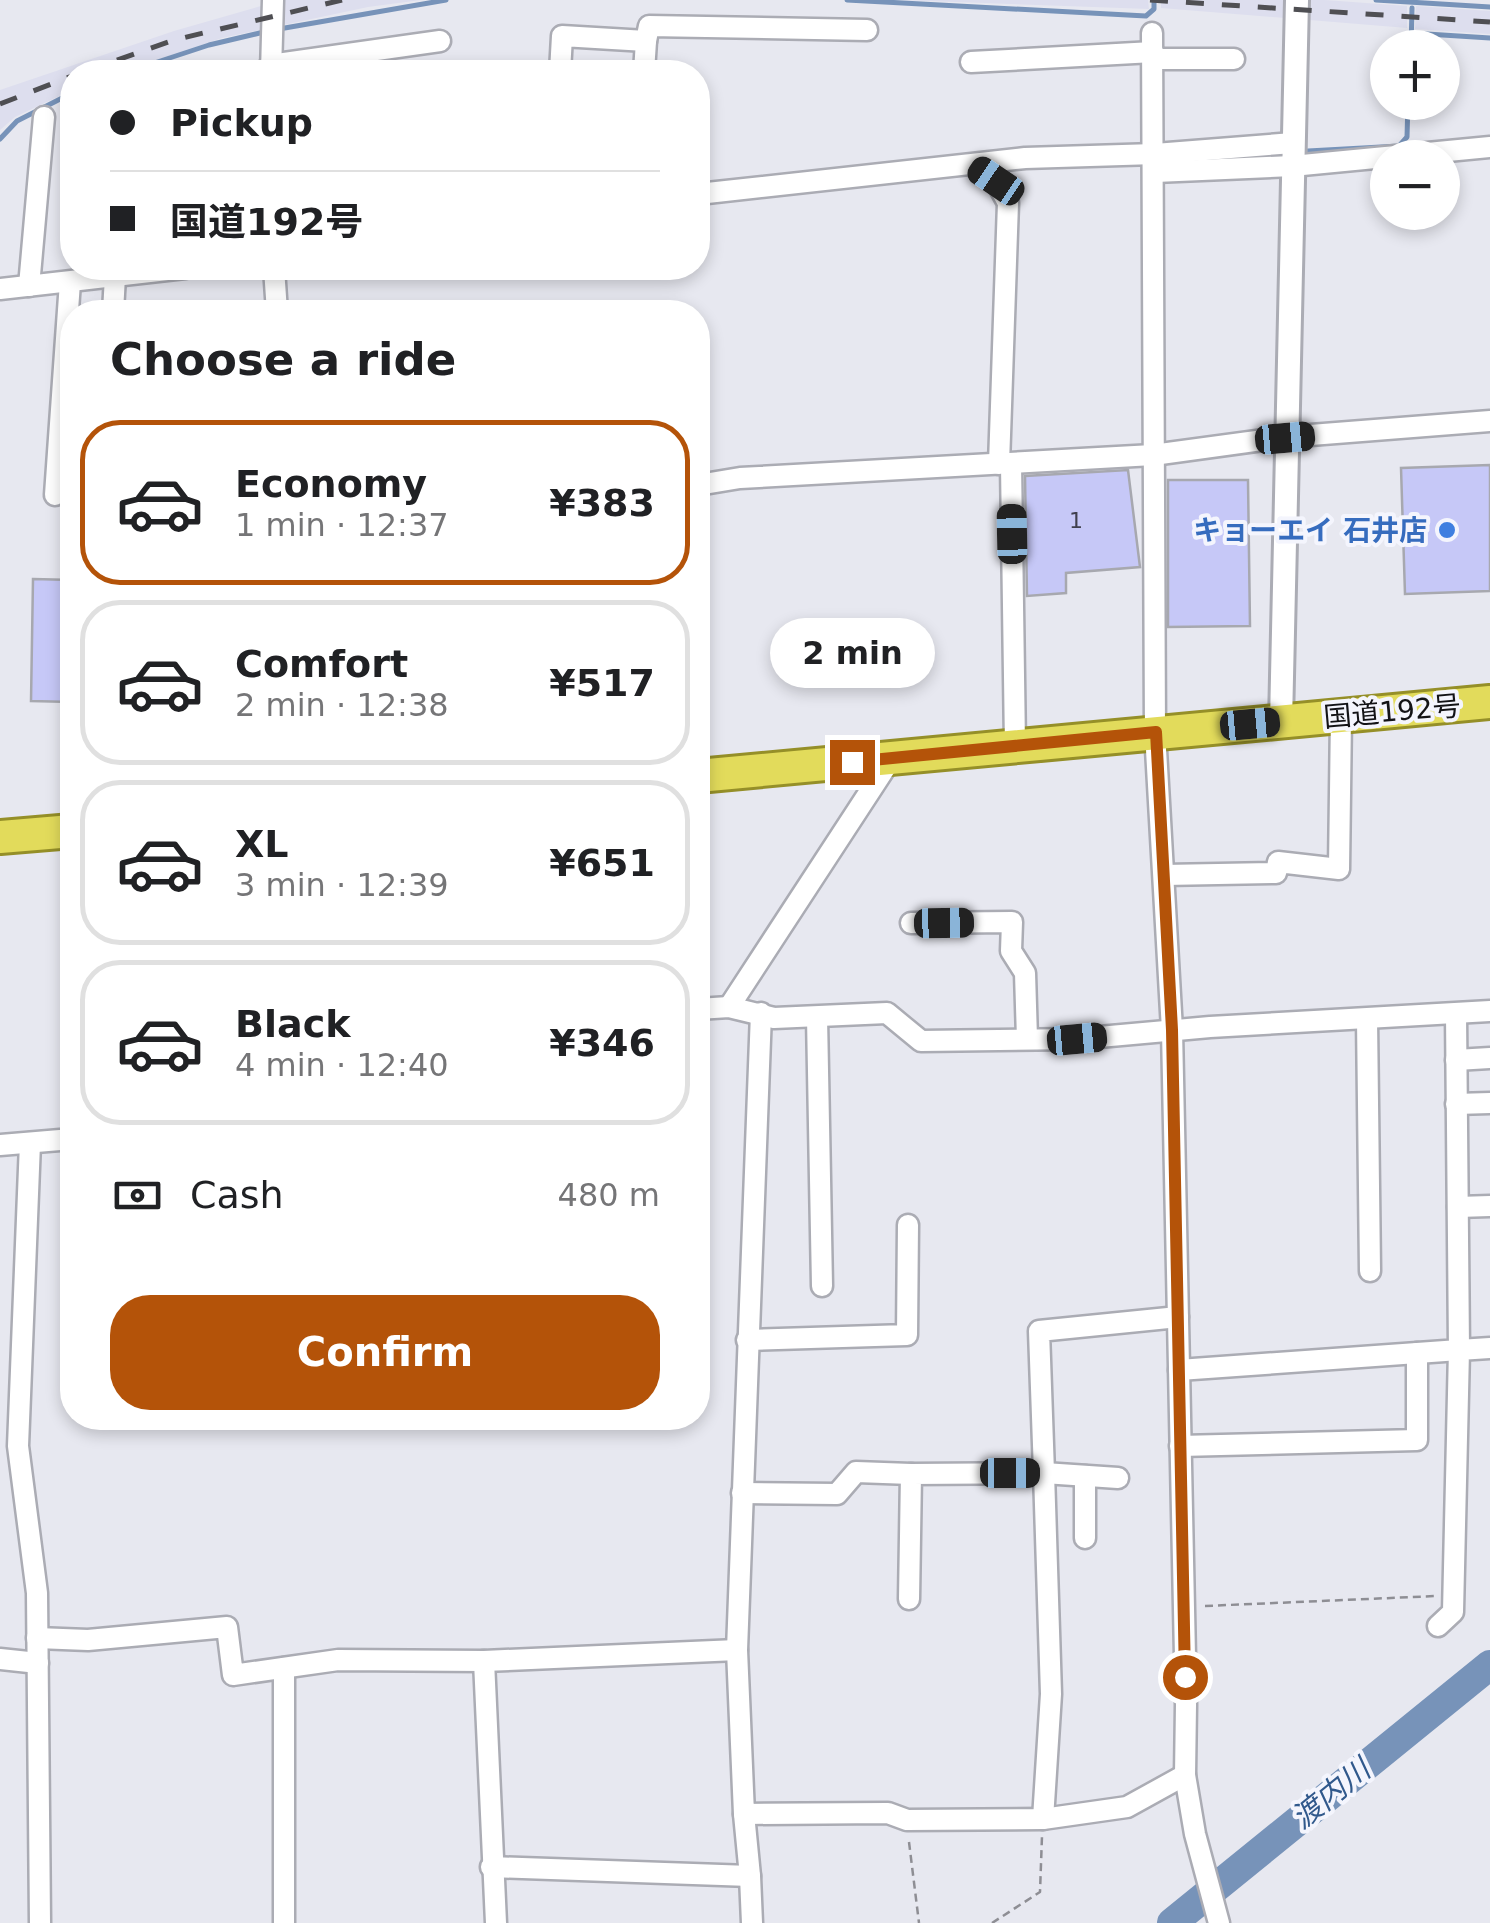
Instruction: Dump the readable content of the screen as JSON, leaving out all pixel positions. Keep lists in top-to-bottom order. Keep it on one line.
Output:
{"streets":{"highway":["国道192号"]},"water":["渡内川"],"places":["キョーエイ 石井店"],"house_numbers":["1"],"page":{"map_buttons":["+","−"],"banner":["Pickup","国道192号"],"heading":"Choose a ride","list":[{"name":"Economy","note":"1 min · 12:37","value":"¥383"},{"name":"Comfort","note":"2 min · 12:38","value":"¥517"},{"name":"XL","note":"3 min · 12:39","value":"¥651"},{"name":"Black","note":"4 min · 12:40","value":"¥346"}],"bubble":"2 min","pay":["Cash","480 m"],"buttons":"Confirm"}}
